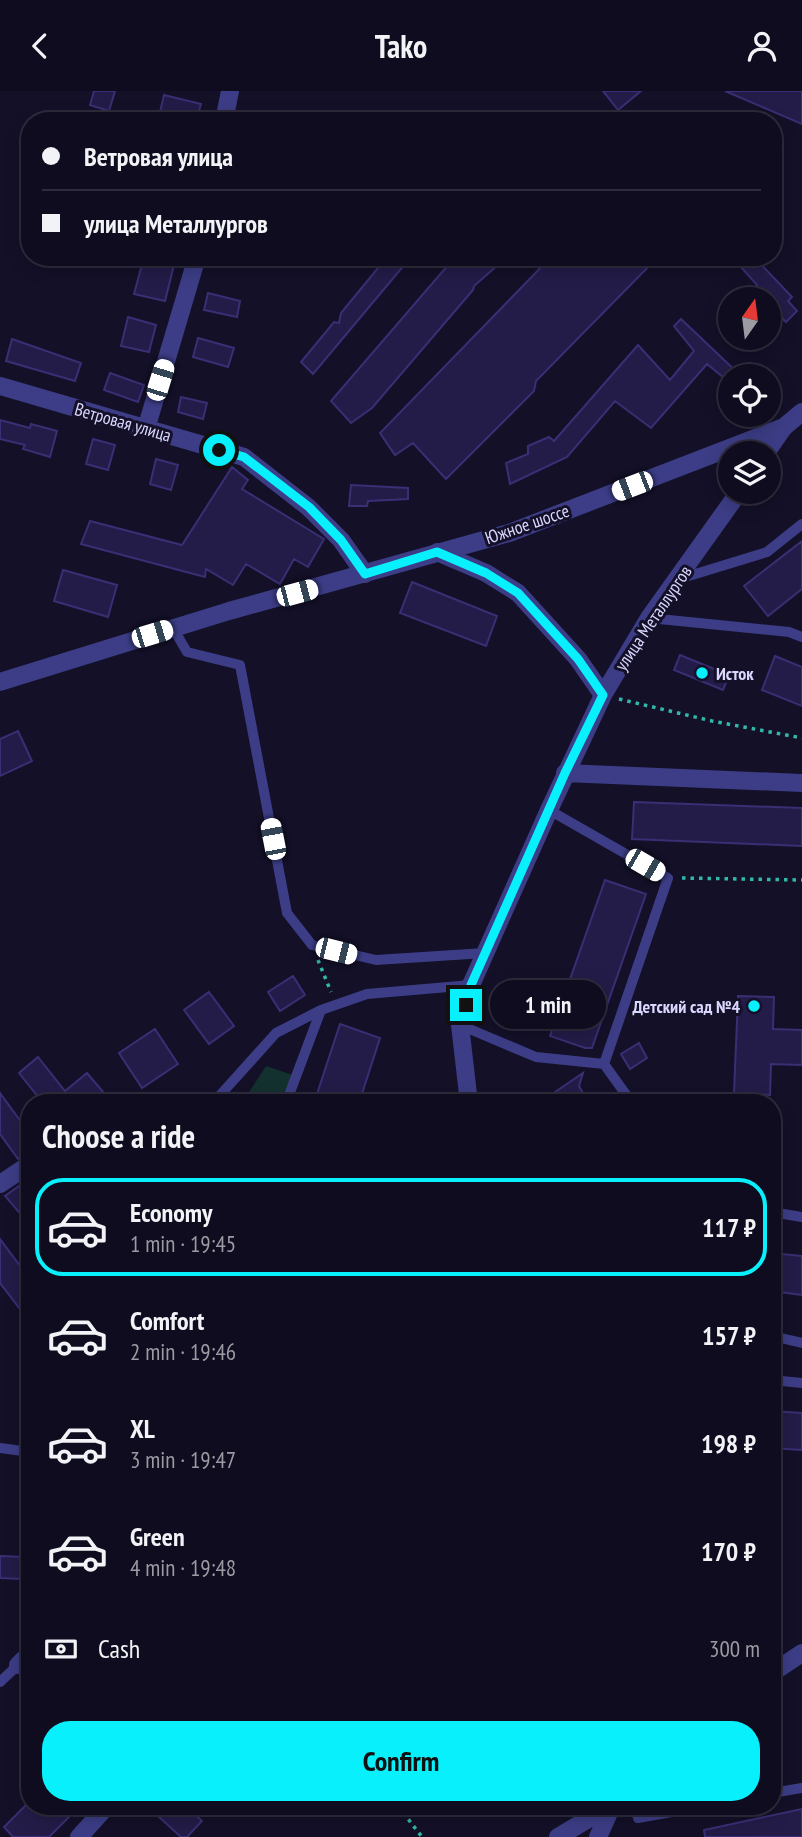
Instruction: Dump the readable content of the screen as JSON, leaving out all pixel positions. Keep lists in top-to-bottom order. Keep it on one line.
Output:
{"streets":{"street":["Ветровая улица","Южное шоссе","улица Металлургов"]},"crossings":[["Ветровая улица","Южное шоссе"]],"places":["Исток","Детский сад №4"],"north":"top","page":{"header":"Tako","banner":["Ветровая улица","улица Металлургов"],"bubble":"1 min","heading":"Choose a ride","list":[{"name":"Economy","note":"1 min · 19:45","value":"117 ₽"},{"name":"Comfort","note":"2 min · 19:46","value":"157 ₽"},{"name":"XL","note":"3 min · 19:47","value":"198 ₽"},{"name":"Green","note":"4 min · 19:48","value":"170 ₽"}],"pay":["Cash","300 m"],"buttons":"Confirm"}}
